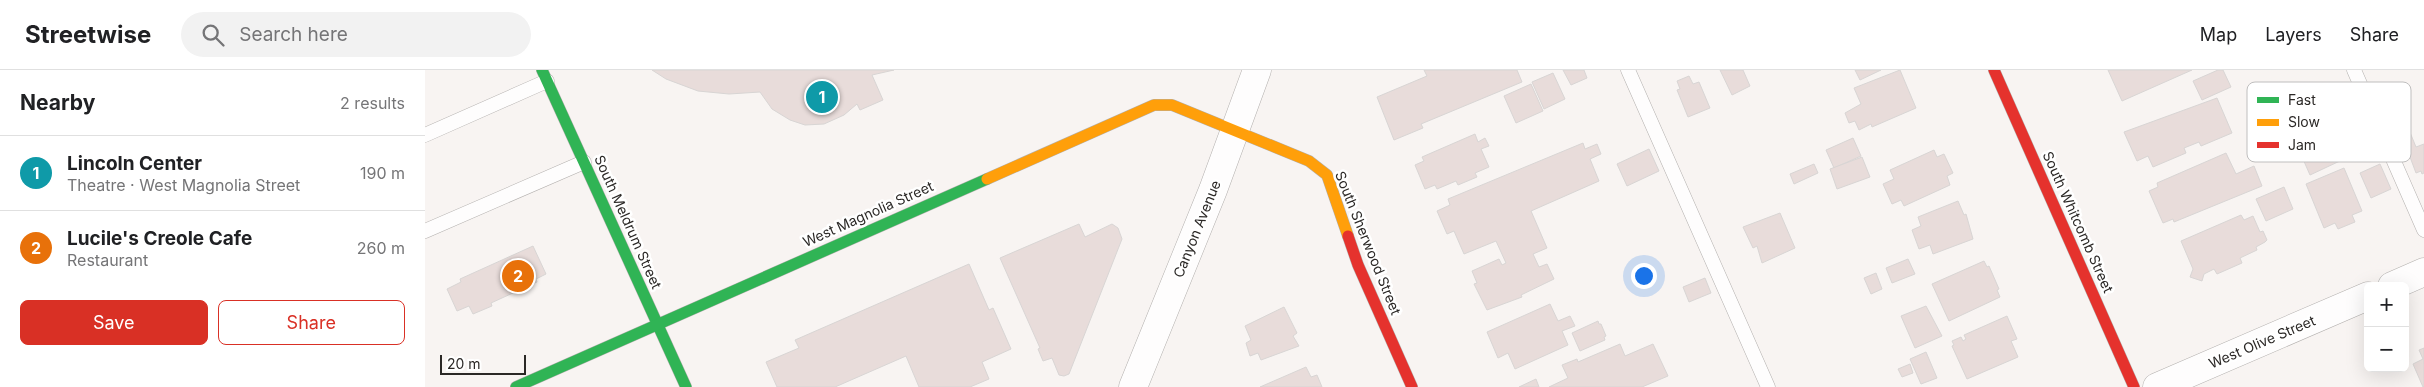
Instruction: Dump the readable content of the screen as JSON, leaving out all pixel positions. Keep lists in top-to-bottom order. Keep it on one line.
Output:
{"streets":{"street":["West Magnolia Street","South Meldrum Street","South Whitcomb Street","Canyon Avenue","South Sherwood Street","West Olive Street"]},"crossings":[["West Magnolia Street","South Meldrum Street"],["West Magnolia Street","Canyon Avenue"],["West Magnolia Street","South Sherwood Street"],["Canyon Avenue","South Sherwood Street"]],"legend":["Fast","Slow","Jam"],"scale_bar":"20 m","page":{"header":"Streetwise","search":"Search here","nav":["Map","Layers","Share"],"heading":["Nearby","2 results"],"pins":["1","2"],"list":[{"mark":"1","name":"Lincoln Center","note":"Theatre · West Magnolia Street","value":"190 m"},{"mark":"2","name":"Lucile's Creole Cafe","note":"Restaurant","value":"260 m"}],"map_buttons":["+","−"],"buttons":["Save","Share"],"scale":"20 m"}}
